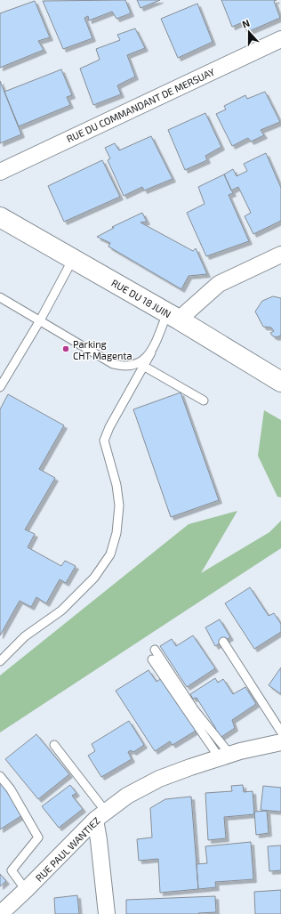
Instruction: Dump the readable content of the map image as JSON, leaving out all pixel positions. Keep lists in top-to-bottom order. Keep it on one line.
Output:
{"streets":{"main road":["RUE DU 18 JUIN"],"street":["RUE DU COMMANDANT DE MERSUAY","RUE PAUL WANTIEZ"]},"places":["Parking CHT Magenta"],"north":"top"}
